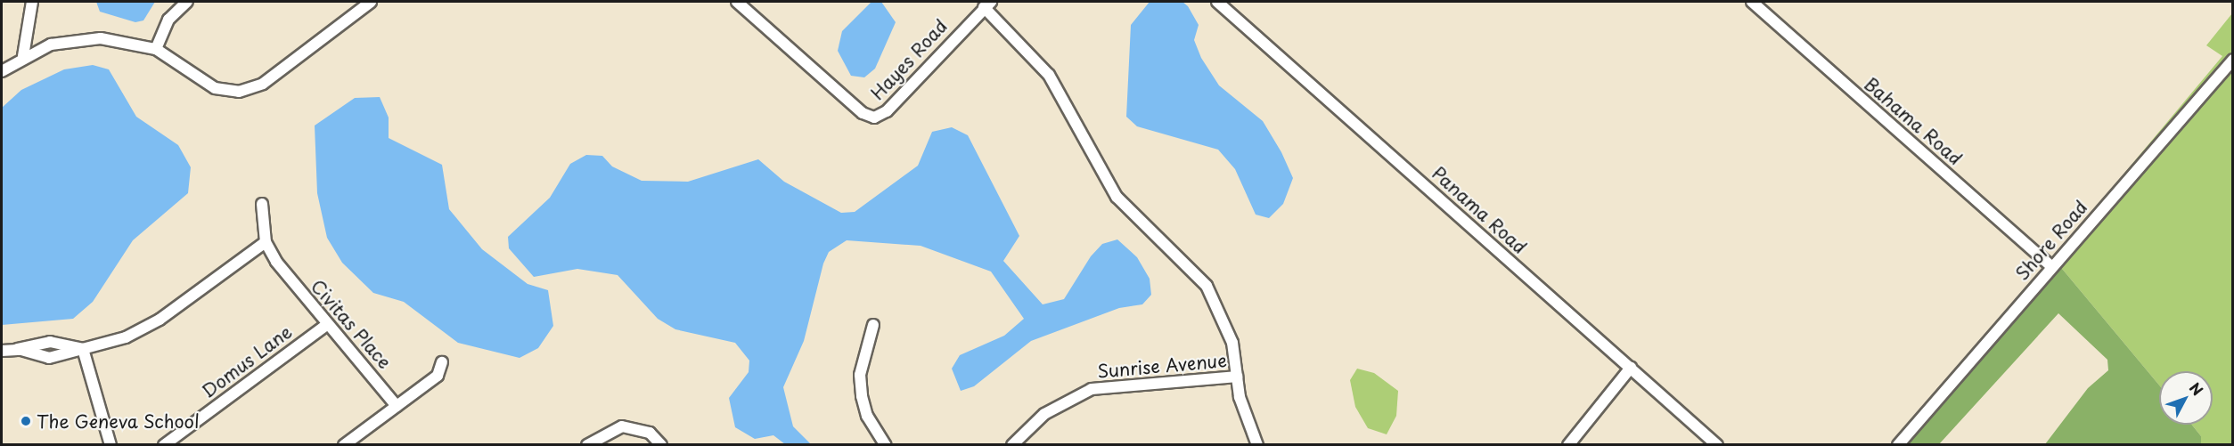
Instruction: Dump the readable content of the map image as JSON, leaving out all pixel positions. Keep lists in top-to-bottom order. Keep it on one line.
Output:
{"streets":{"street":["Hayes Road","Bahama Road","Panama Road","Shore Road","Civitas Place","Domus Lane","Sunrise Avenue"]},"crossings":[["Bahama Road","Shore Road"],["Civitas Place","Domus Lane"]],"places":["The Geneva School"],"north":"top right"}
